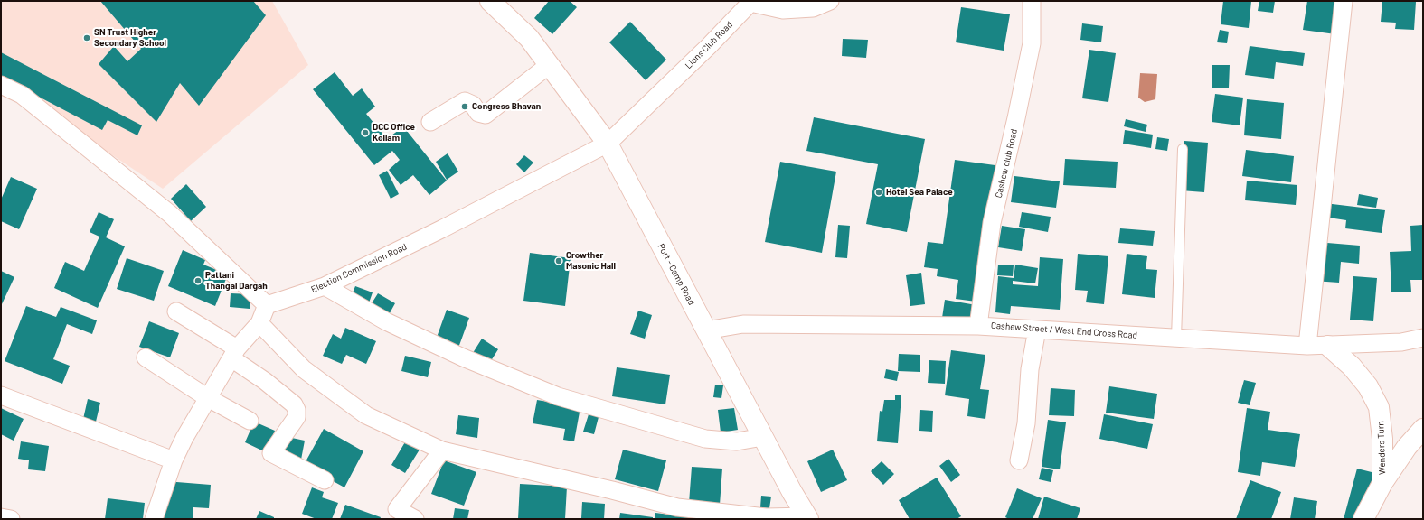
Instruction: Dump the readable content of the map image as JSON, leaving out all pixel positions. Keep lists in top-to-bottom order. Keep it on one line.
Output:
{"streets":{"main road":["Port - Camp Road","Wenders Turn"],"street":["Lions Club Road","Cashew club Road","Election Commission Road","Cashew Street / West End Cross Road"]},"crossings":[["Lions Club Road","Election Commission Road"],["Lions Club Road","Port - Camp Road"],["Cashew club Road","Cashew Street / West End Cross Road"],["Election Commission Road","Port - Camp Road"],["Port - Camp Road","Cashew Street / West End Cross Road"],["Cashew Street / West End Cross Road","Wenders Turn"]],"places":["SN Trust Higher Secondary School","Congress Bhavan","DCC Office Kollam","Hotel Sea Palace","Crowther Masonic Hall","Pattani Thangal Dargah"]}
